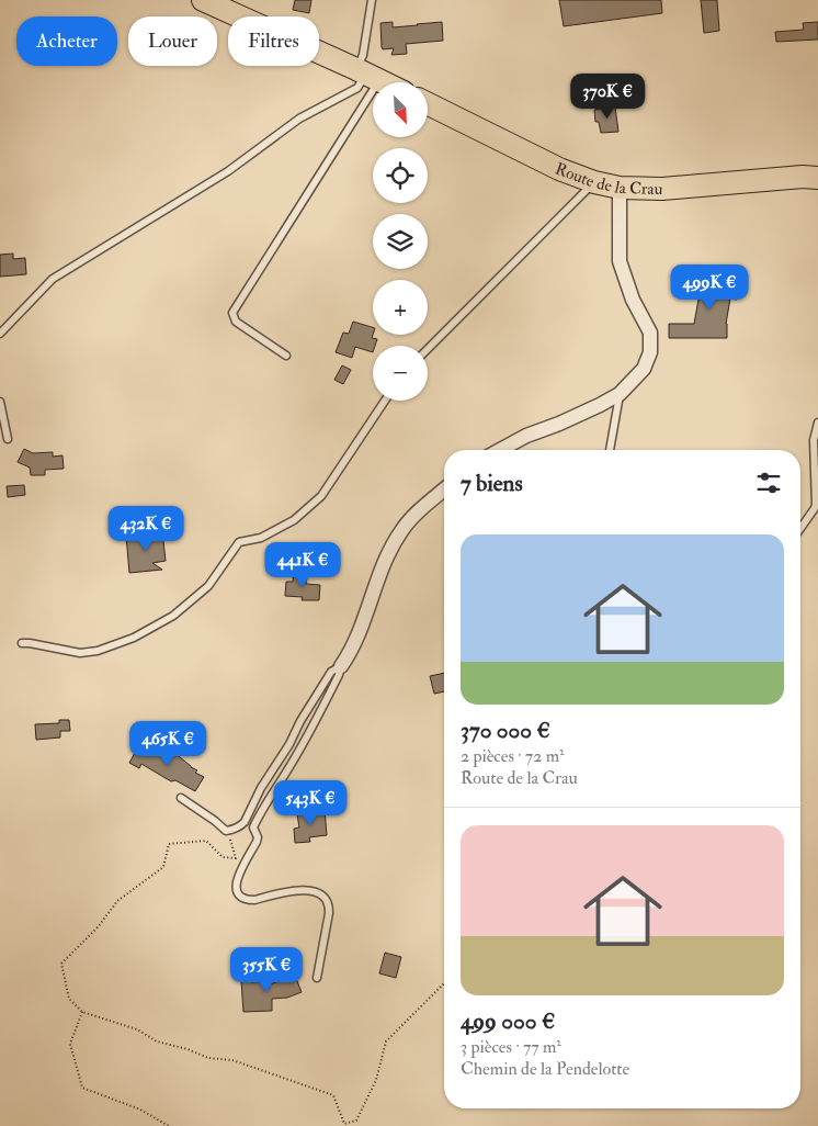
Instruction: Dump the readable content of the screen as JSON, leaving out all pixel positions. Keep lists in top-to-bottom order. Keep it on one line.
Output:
{"streets":{"main road":["Route de la Crau"]},"north":"bottom right","page":{"chip":["Acheter","Louer","Filtres"],"price":["370K €","499K €","432K €","441K €","465K €","543K €","355K €"],"map_buttons":["+","−"],"heading":"7 biens","list":[{"name":"370 000 €","note":"2 pièces · 72 m² · Route de la Crau"},{"name":"499 000 €","note":"3 pièces · 77 m² · Chemin de la Pendelotte"}]}}
